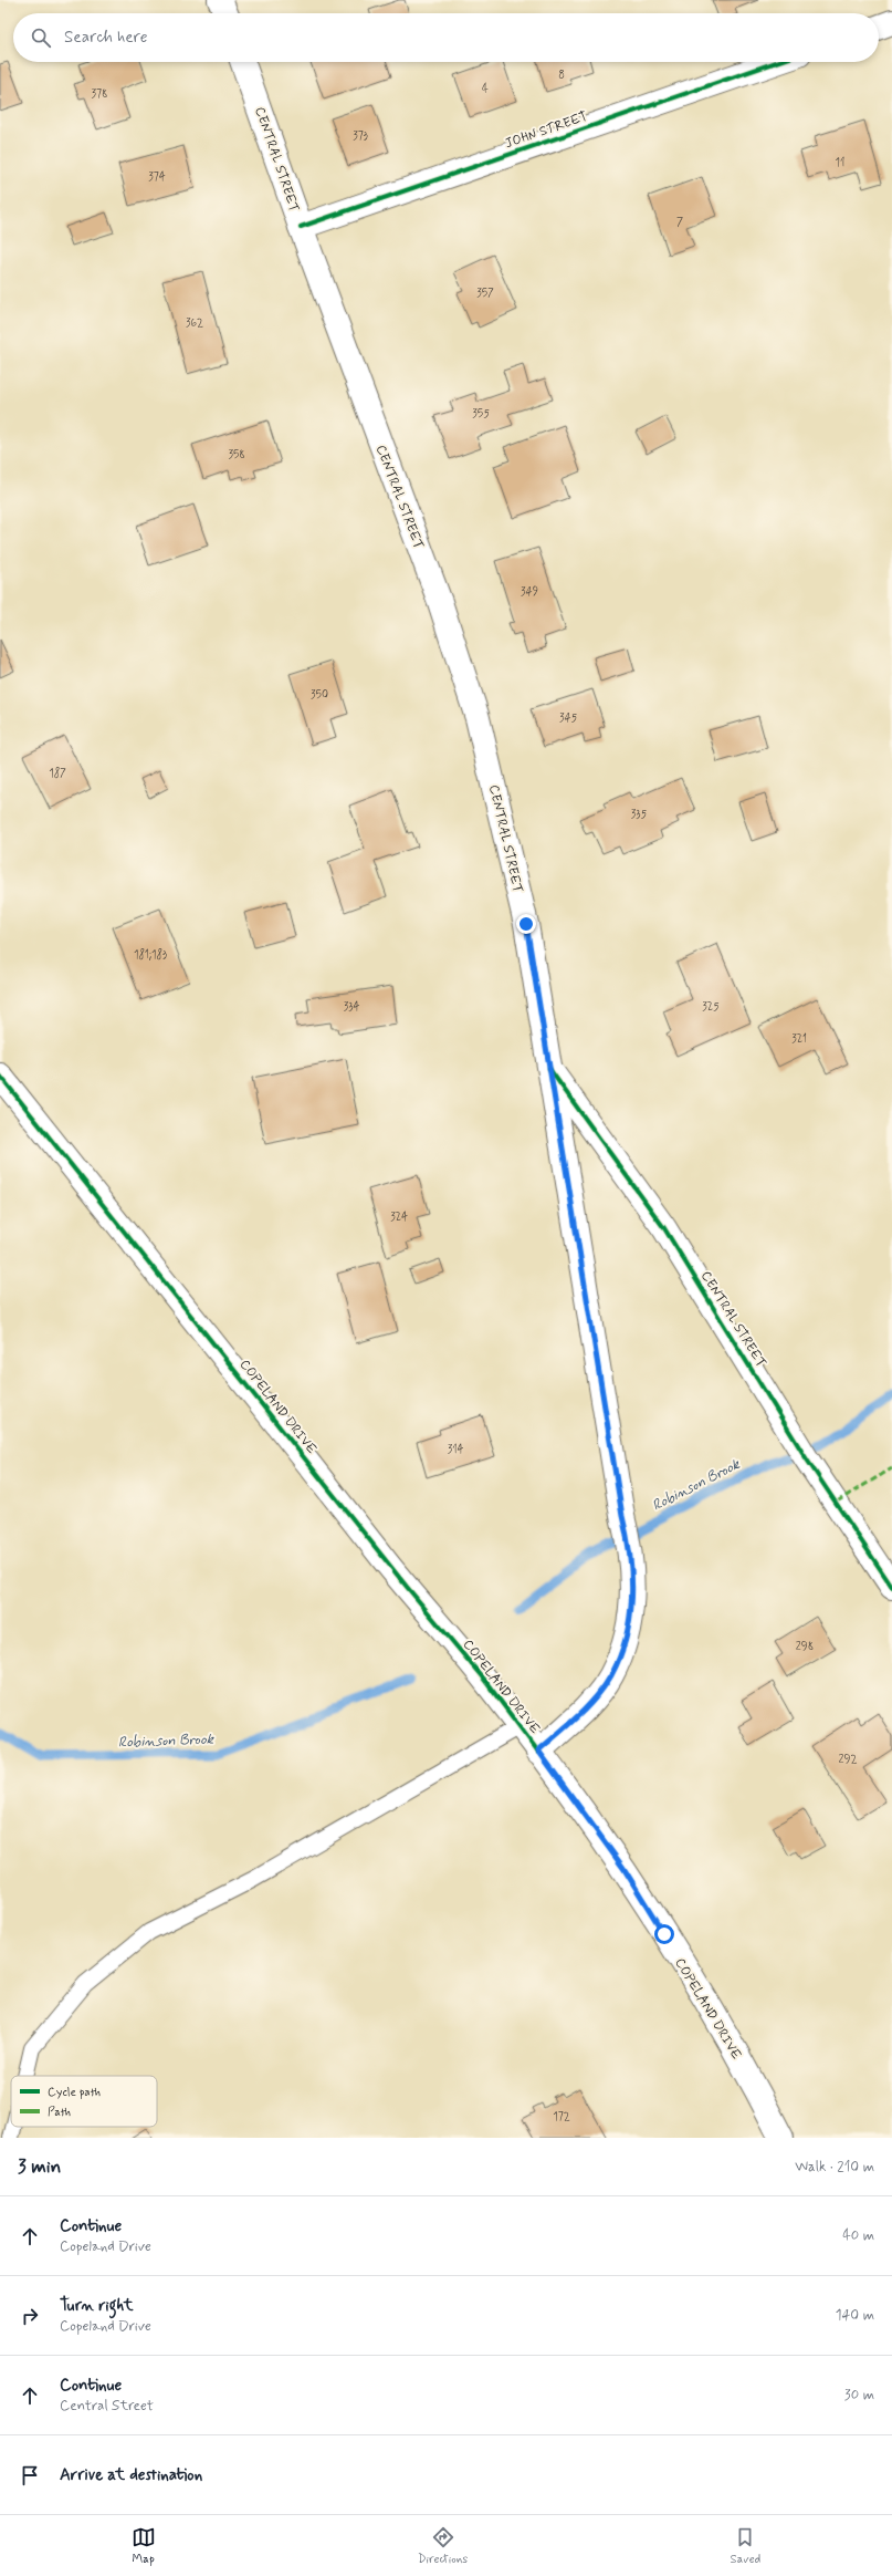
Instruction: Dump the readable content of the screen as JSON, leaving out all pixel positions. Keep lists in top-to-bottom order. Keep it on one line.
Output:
{"streets":{"main road":["JOHN STREET","CENTRAL STREET","COPELAND DRIVE"]},"crossings":[["JOHN STREET","CENTRAL STREET"],["CENTRAL STREET","COPELAND DRIVE"]],"water":["Robinson Brook"],"house_numbers":["8","4","378","373","11","374","7","357","362","355","358","349","350","345","187","335","181;183","334","325","321","324","314","298","292","172"],"legend":["Cycle path","Path"],"page":{"search":"Search here","heading":["3 min","Walk · 210 m"],"list":[["Continue","Copeland Drive","40 m"],["Turn right","Copeland Drive","140 m"],["Continue","Central Street","30 m"],"Arrive at destination"],"nav":["Map","Directions","Saved"]}}
